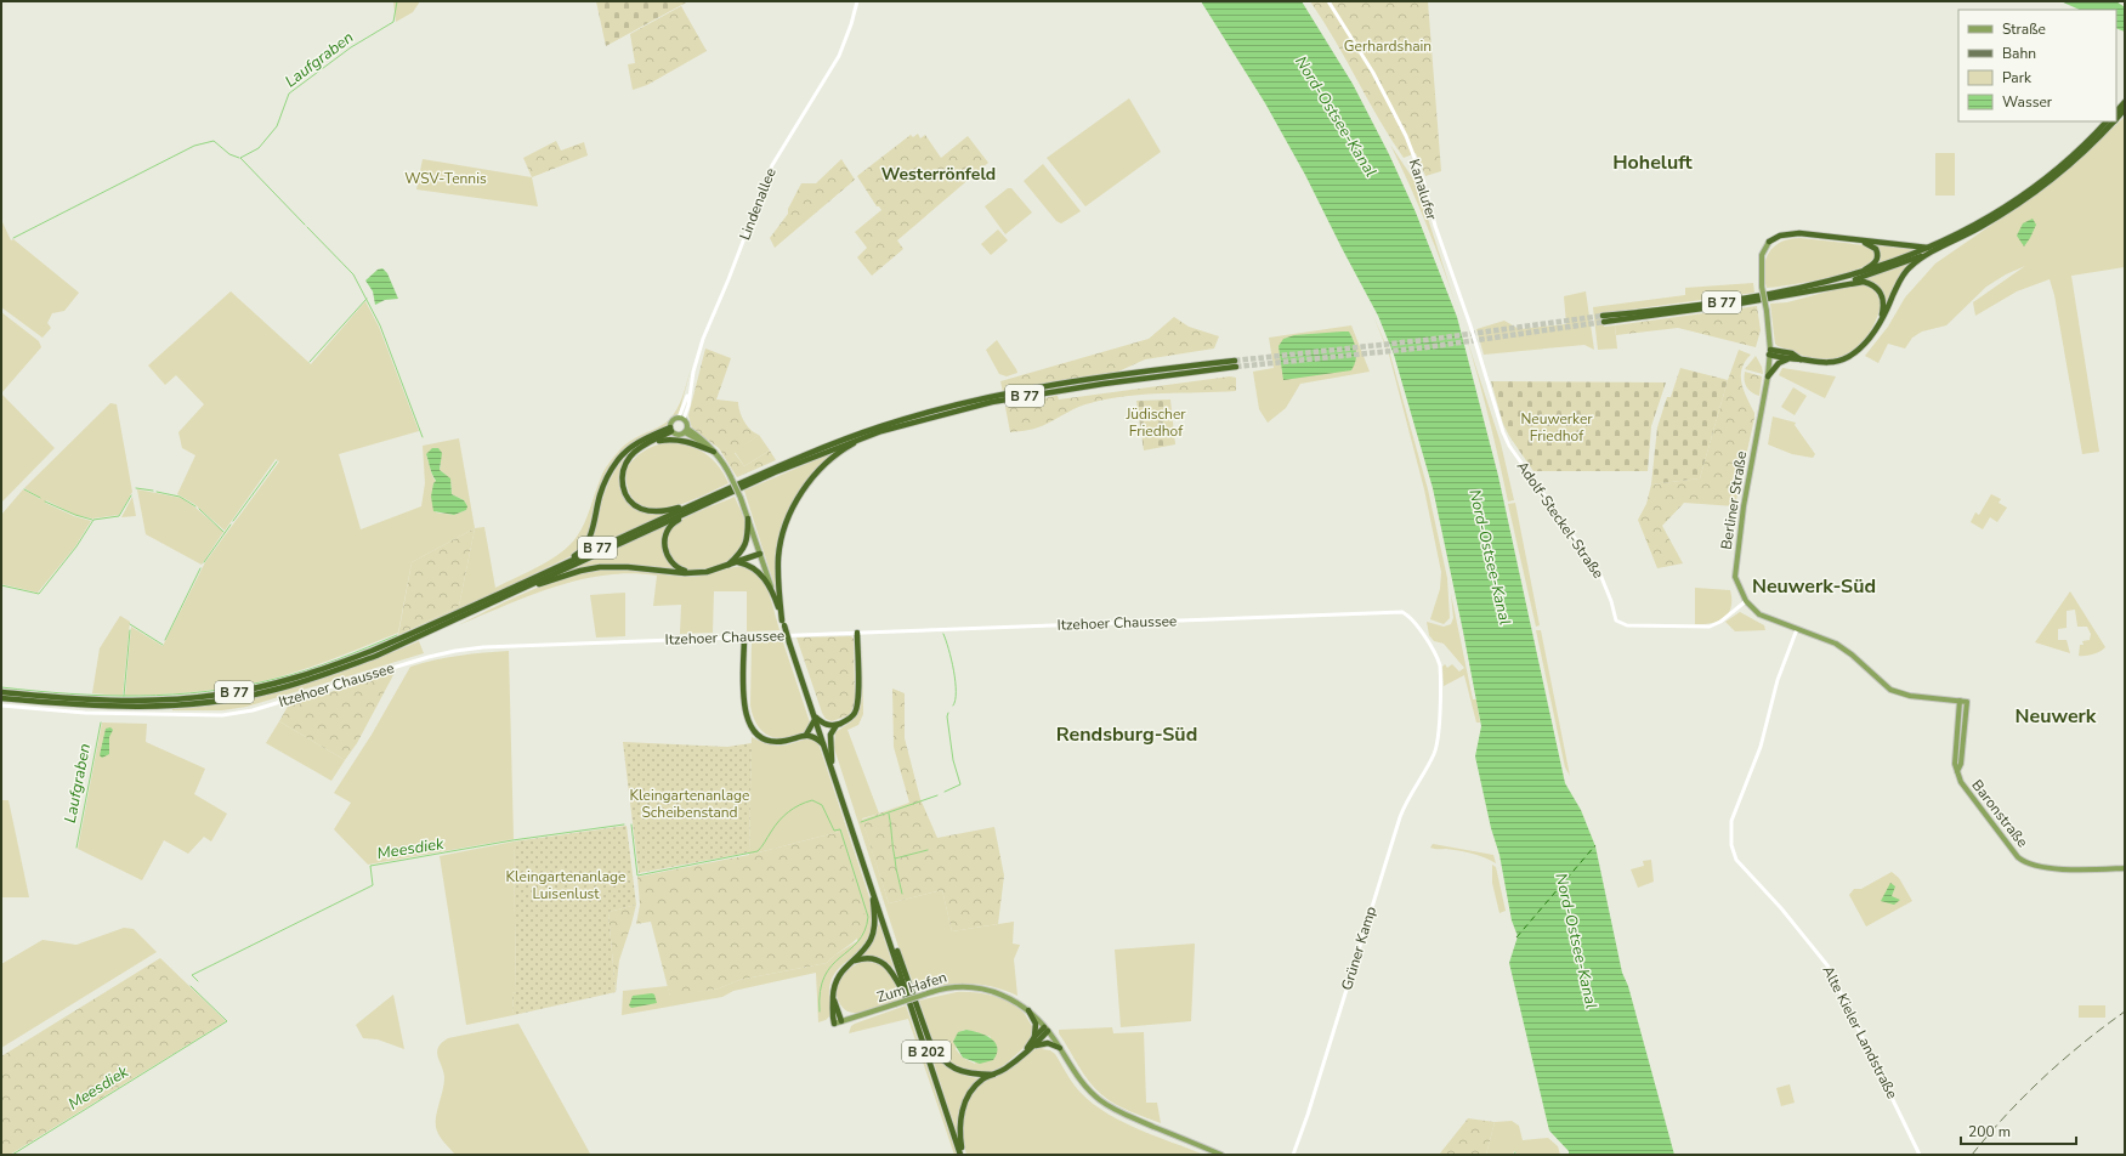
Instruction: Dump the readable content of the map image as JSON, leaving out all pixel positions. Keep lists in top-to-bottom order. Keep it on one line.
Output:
{"streets":{"highway":["B 77","B 202"],"main road":["Berliner Straße","Baronstraße","Zum Hafen"],"street":["Kanalufer","Lindenallee","Adolf-Steckel-Straße","Itzehoer Chaussee","Grüner Kamp","Alte Kieler Landstraße"]},"crossings":[["Kanalufer","Adolf-Steckel-Straße"],["Lindenallee","B 202"],["Berliner Straße","Adolf-Steckel-Straße"],["Berliner Straße","Baronstraße"],["Berliner Straße","Alte Kieler Landstraße"],["Itzehoer Chaussee","Grüner Kamp"]],"districts":["Hoheluft","Westerrönfeld","Neuwerk-Süd","Neuwerk","Rendsburg-Süd"],"water":["Laufgraben","Nord-Ostsee-Kanal","Meesdiek"],"parks":["Gerhardshain","WSV-Tennis","Jüdischer Friedhof","Neuwerker Friedhof","Kleingartenanlage Scheibenstand","Kleingartenanlage Luisenlust"],"legend":["Straße","Bahn","Park","Wasser"],"scale_bar":"200 m"}
